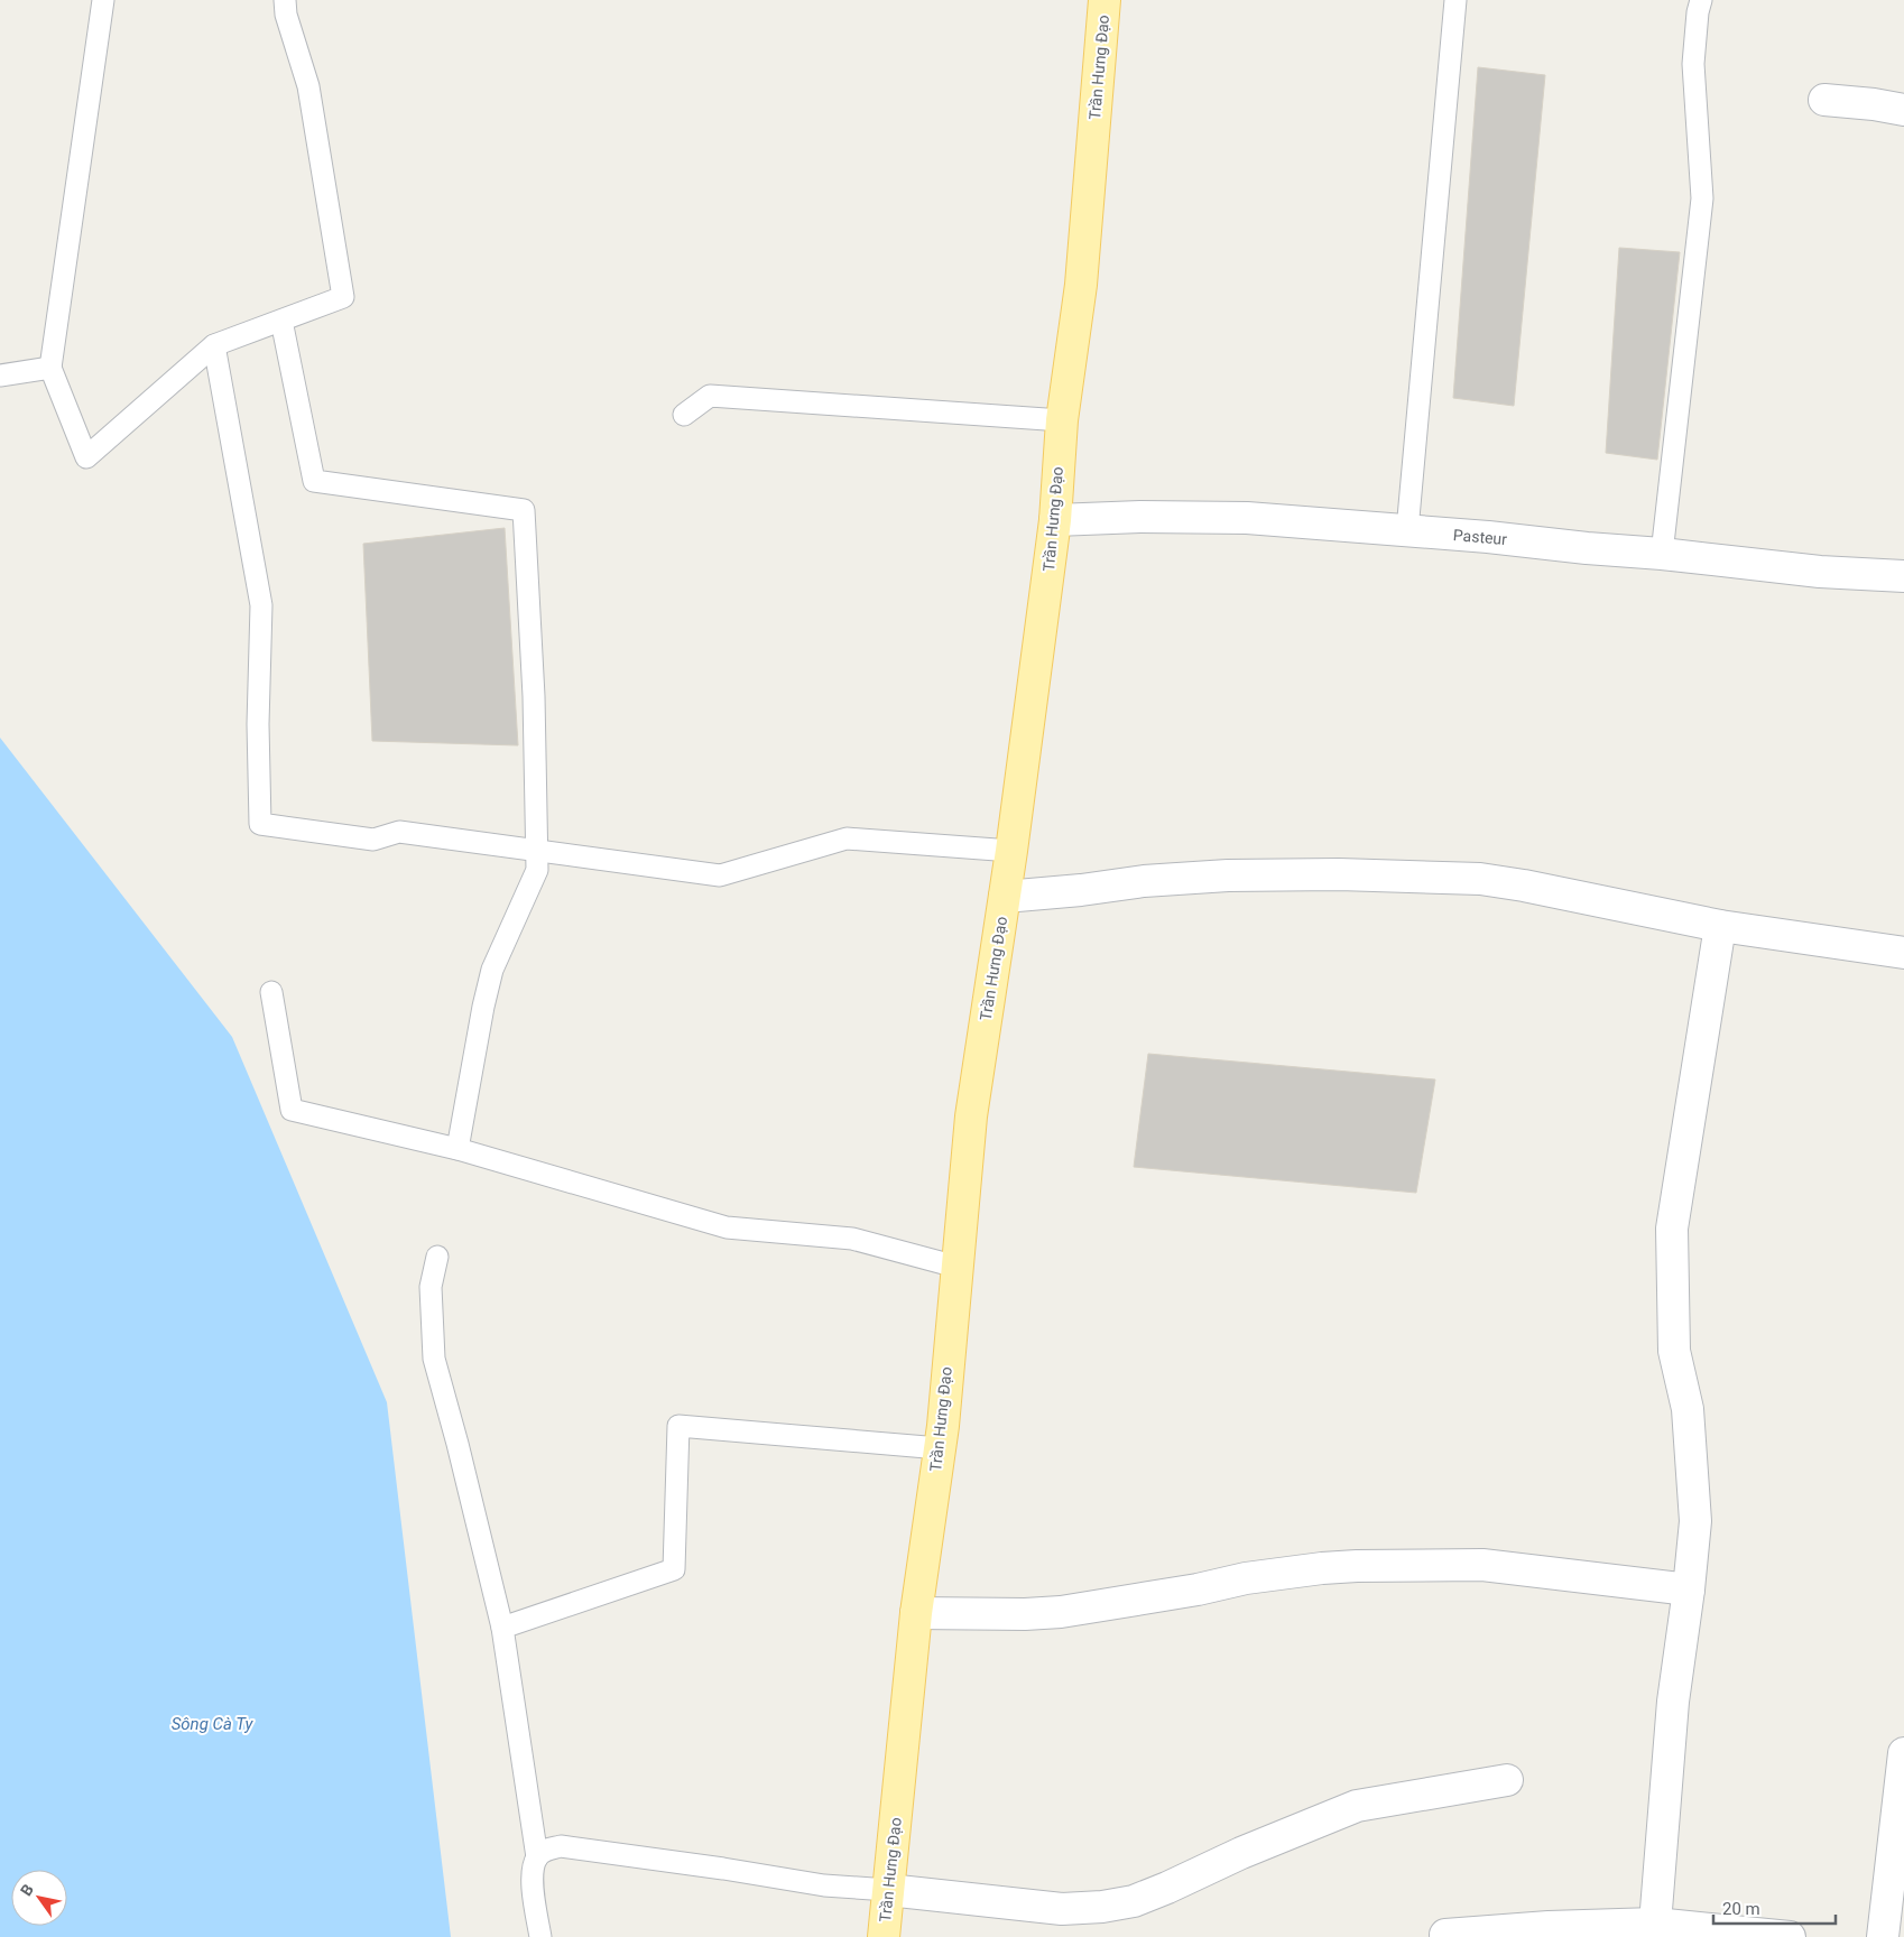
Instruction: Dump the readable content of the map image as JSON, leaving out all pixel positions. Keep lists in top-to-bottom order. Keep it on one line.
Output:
{"streets":{"main road":["Trần Hưng Đạo"],"street":["Pasteur"]},"crossings":[["Trần Hưng Đạo","Pasteur"]],"water":["Sông Cà Ty"],"scale_bar":"20 m","north":"top left"}
